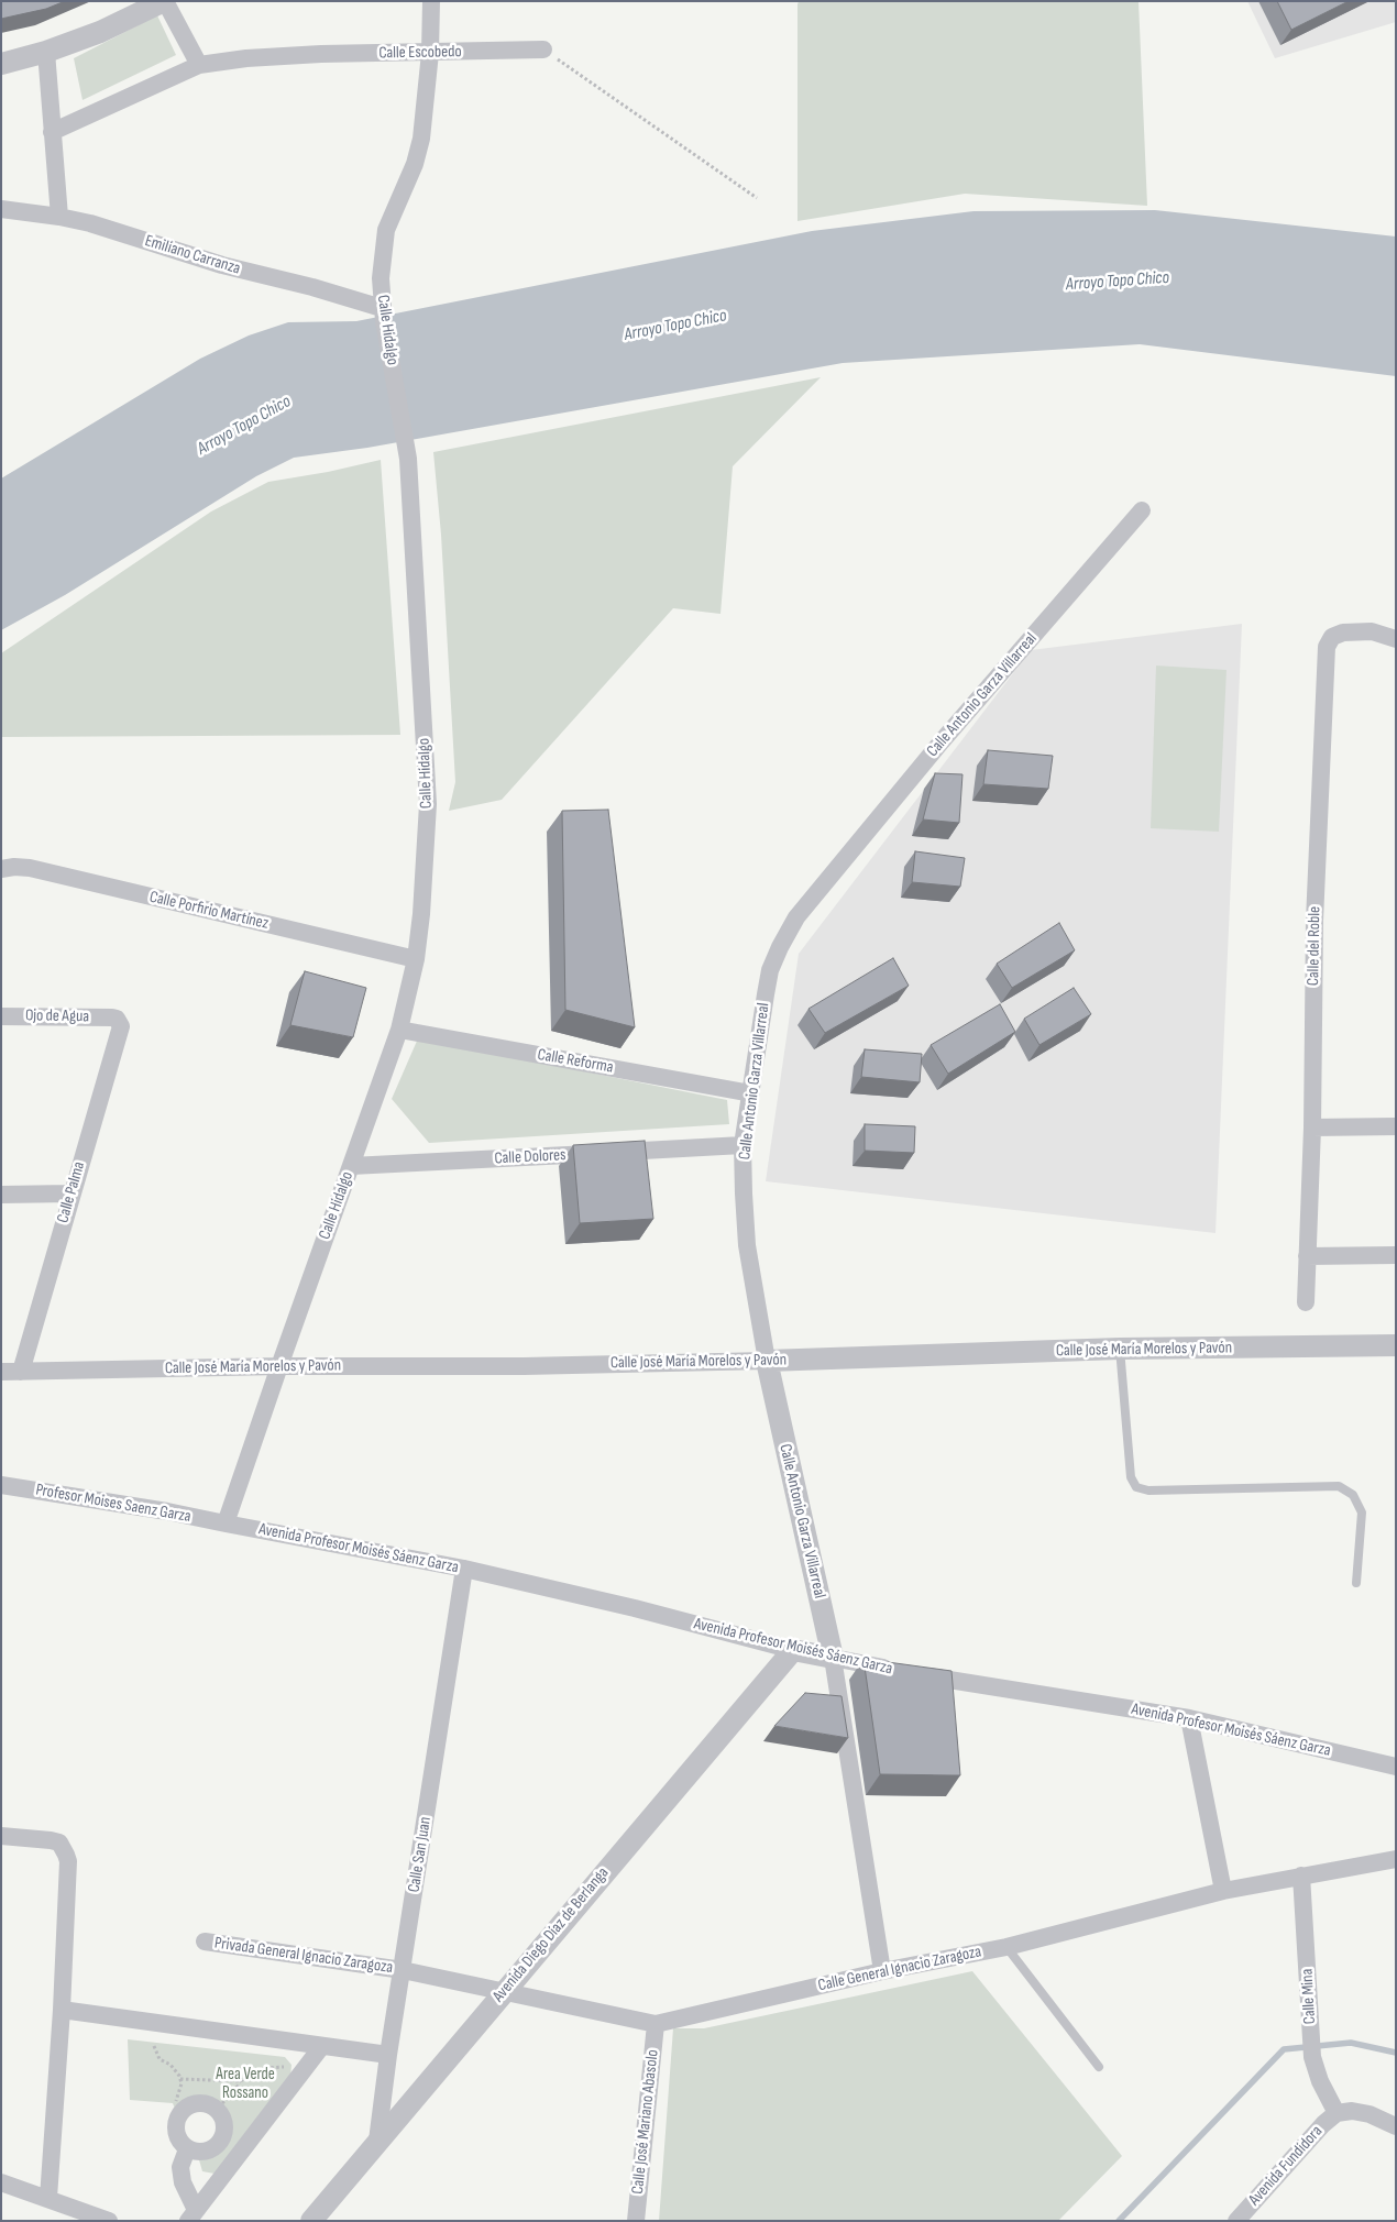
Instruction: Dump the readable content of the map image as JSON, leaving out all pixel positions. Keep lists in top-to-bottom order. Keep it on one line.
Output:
{"streets":{"street":["Calle Escobedo","Emiliano Carranza","Calle Hidalgo","Calle Antonio Garza Villarreal","Calle Porfirio Martínez","Calle del Roble","Ojo de Agua","Calle Reforma","Calle Dolores","Calle Palma","Calle José María Morelos y Pavón","Profesor Moises Saenz Garza","Avenida Profesor Moisés Sáenz Garza","Calle San Juan","Avenida Diego Díaz de Berlanga","Privada General Ignacio Zaragoza","Calle General Ignacio Zaragoza","Calle Mina","Calle José Mariano Abasolo","Avenida Fundidora"]},"crossings":[["Calle Escobedo","Calle Hidalgo"],["Emiliano Carranza","Calle Hidalgo"],["Calle Hidalgo","Calle Porfirio Martínez"],["Calle Hidalgo","Calle Reforma"],["Calle Hidalgo","Calle Dolores"],["Calle Hidalgo","Calle José María Morelos y Pavón"],["Calle Hidalgo","Profesor Moises Saenz Garza"],["Calle Hidalgo","Avenida Profesor Moisés Sáenz Garza"],["Calle Antonio Garza Villarreal","Calle Reforma"],["Calle Antonio Garza Villarreal","Calle Dolores"],["Calle Antonio Garza Villarreal","Calle José María Morelos y Pavón"],["Calle Antonio Garza Villarreal","Avenida Profesor Moisés Sáenz Garza"],["Calle Antonio Garza Villarreal","Calle General Ignacio Zaragoza"],["Ojo de Agua","Calle Palma"],["Calle Palma","Calle José María Morelos y Pavón"],["Profesor Moises Saenz Garza","Avenida Profesor Moisés Sáenz Garza"],["Avenida Profesor Moisés Sáenz Garza","Calle San Juan"],["Avenida Profesor Moisés Sáenz Garza","Avenida Diego Díaz de Berlanga"],["Calle San Juan","Avenida Diego Díaz de Berlanga"],["Calle San Juan","Privada General Ignacio Zaragoza"],["Calle San Juan","Calle General Ignacio Zaragoza"],["Avenida Diego Díaz de Berlanga","Calle General Ignacio Zaragoza"],["Privada General Ignacio Zaragoza","Calle General Ignacio Zaragoza"],["Calle General Ignacio Zaragoza","Calle Mina"],["Calle General Ignacio Zaragoza","Calle José Mariano Abasolo"],["Calle Mina","Avenida Fundidora"]],"water":["Arroyo Topo Chico"],"parks":["Area Verde Rossano"]}
